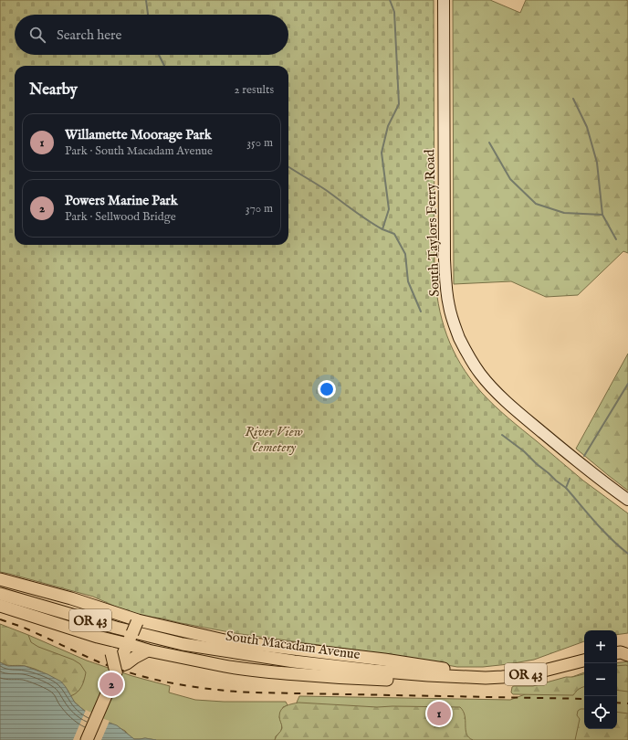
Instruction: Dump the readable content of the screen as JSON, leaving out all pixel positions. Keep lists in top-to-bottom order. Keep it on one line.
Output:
{"streets":{"main road":["South Taylors Ferry Road","OR 43","South Macadam Avenue"]},"parks":["River View Cemetery"],"page":{"search":"Search here","heading":["Nearby","2 results"],"list":[{"mark":"1","name":"Willamette Moorage Park","note":"Park · South Macadam Avenue","value":"350 m"},{"mark":"2","name":"Powers Marine Park","note":"Park · Sellwood Bridge","value":"370 m"}],"map_buttons":["+","−"],"pins":["2","1"]}}
